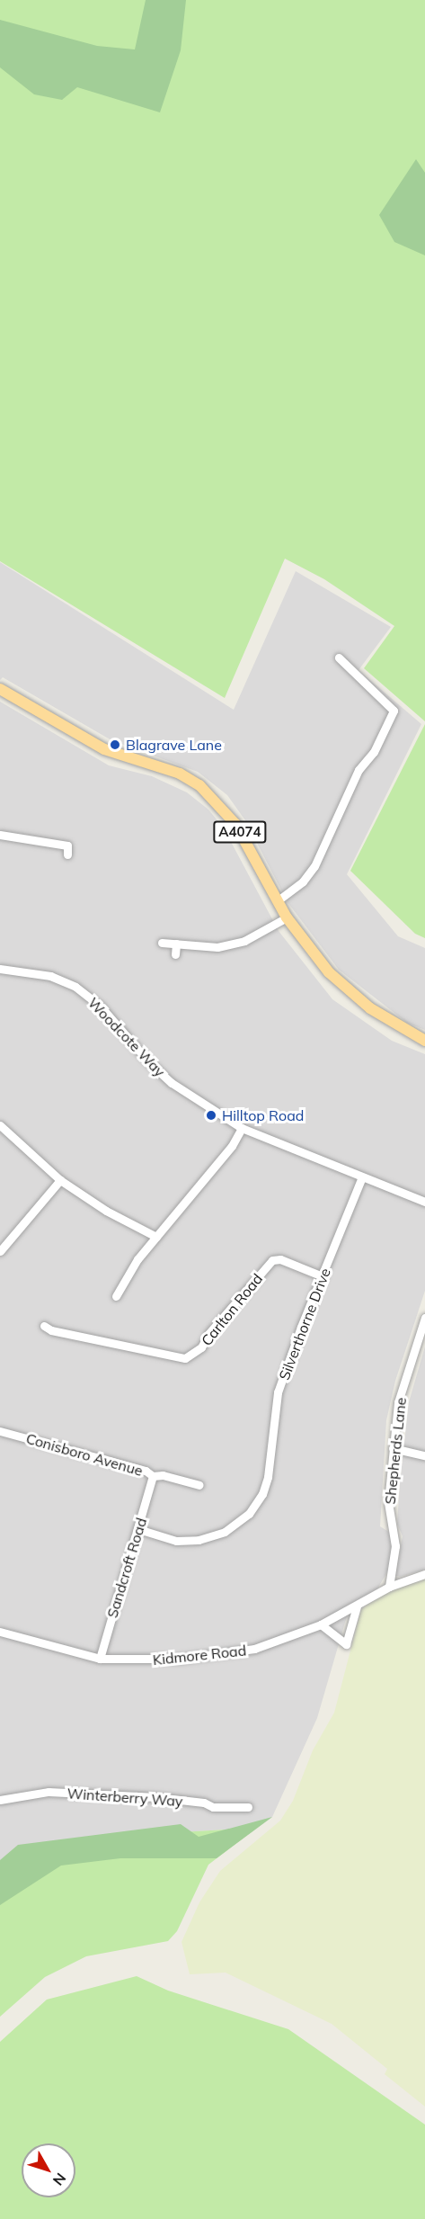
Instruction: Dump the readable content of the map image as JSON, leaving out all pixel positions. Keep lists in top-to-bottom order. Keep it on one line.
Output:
{"streets":{"main road":["A4074"],"street":["Woodcote Way","Carlton Road","Silverthorne Drive","Shepherds Lane","Conisboro Avenue","Sandcroft Road","Kidmore Road","Winterberry Way"]},"crossings":[["Woodcote Way","Silverthorne Drive"],["Carlton Road","Silverthorne Drive"],["Silverthorne Drive","Sandcroft Road"],["Shepherds Lane","Kidmore Road"],["Conisboro Avenue","Sandcroft Road"],["Sandcroft Road","Kidmore Road"]],"places":["Blagrave Lane","Hilltop Road"],"north":"bottom right"}
